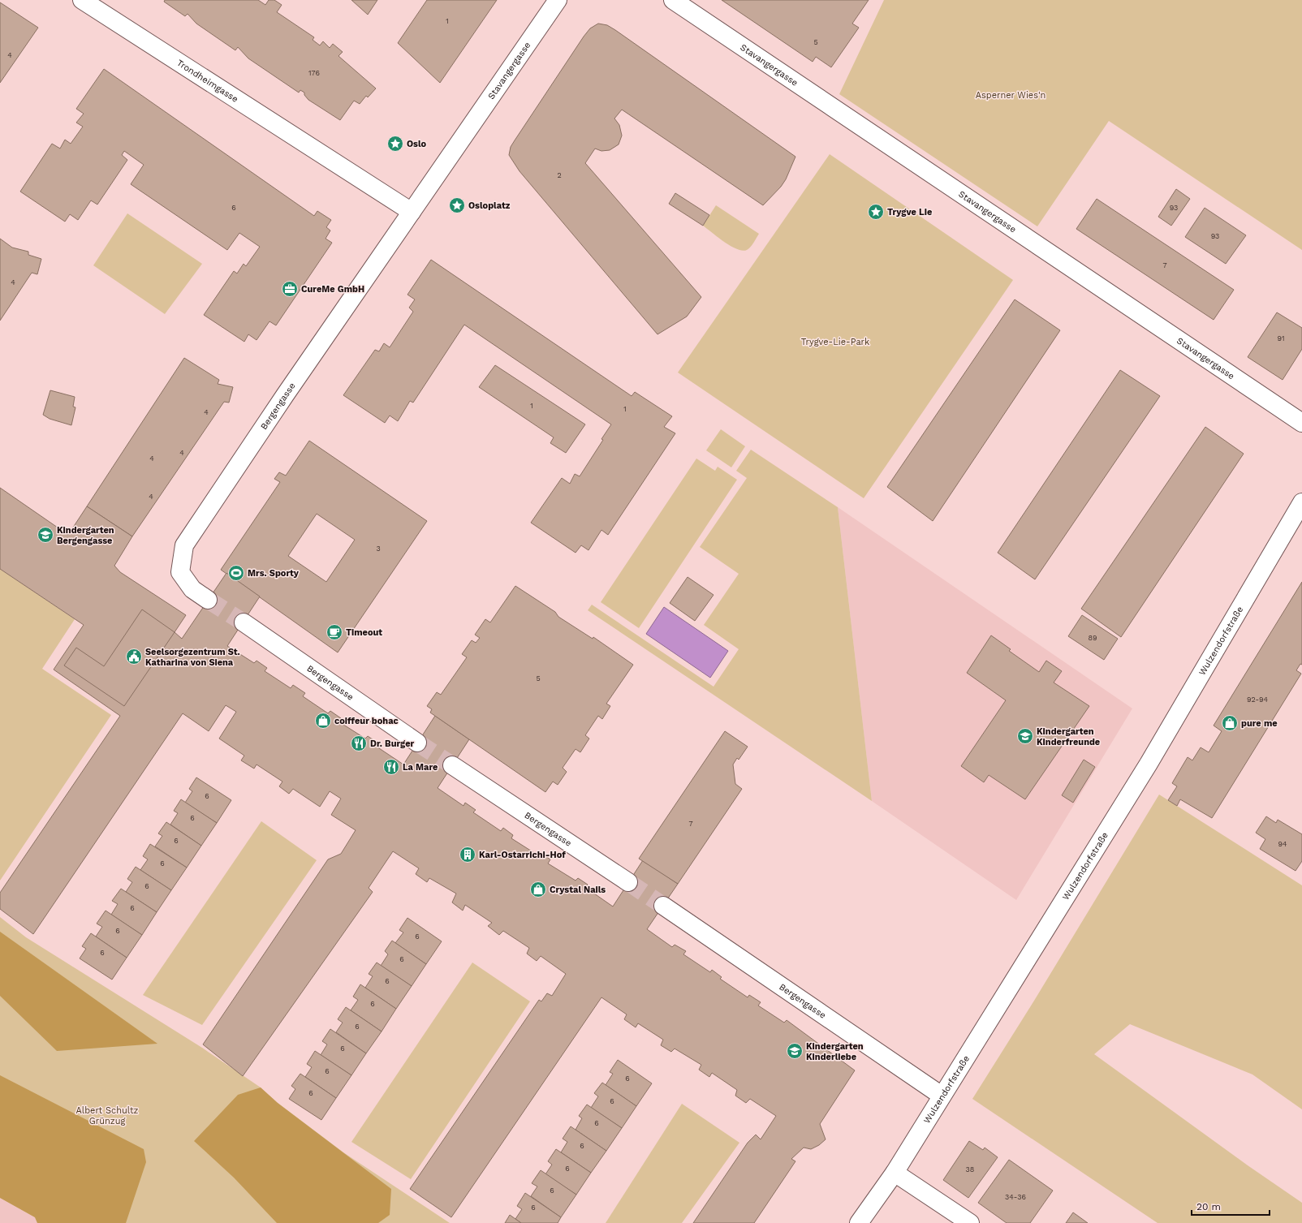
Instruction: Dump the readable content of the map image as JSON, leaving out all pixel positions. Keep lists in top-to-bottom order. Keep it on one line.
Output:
{"streets":{"street":["Stavangergasse","Trondheimgasse","Bergengasse","Wulzendorfstraße"]},"crossings":[["Stavangergasse","Trondheimgasse"],["Stavangergasse","Bergengasse"],["Trondheimgasse","Bergengasse"],["Bergengasse","Wulzendorfstraße"]],"parks":["Asperner Wies'n","Trygve-Lie-Park","Albert Schultz Grünzug"],"places":{"place":["Oslo","Osloplatz","Trygve Lie"],"office":["CureMe GmbH"],"school or university":["Kindergarten Bergengasse","Kindergarten Kinderfreunde","Kindergarten Kinderliebe"],"sports":["Mrs. Sporty"],"cafe":["Timeout"],"public building":["Seelsorgezentrum St. Katharina von Siena"],"shop":["coiffeur bohac","pure me","Crystal Nails"],"restaurant":["Dr. Burger","La Mare"],"building":["Karl-Ostarrichi-Hof"]},"house_numbers":["1","5","4","176","2","6","93","93","7","4","91","1","1","4","4","4","4","3","89","5","92-94","6","6","7","6","94","6","6","6","6","6","6","6","6","6","6","6","6","6","6","6","6","6","6","38","6","34-36","6"],"scale_bar":"20 m"}
